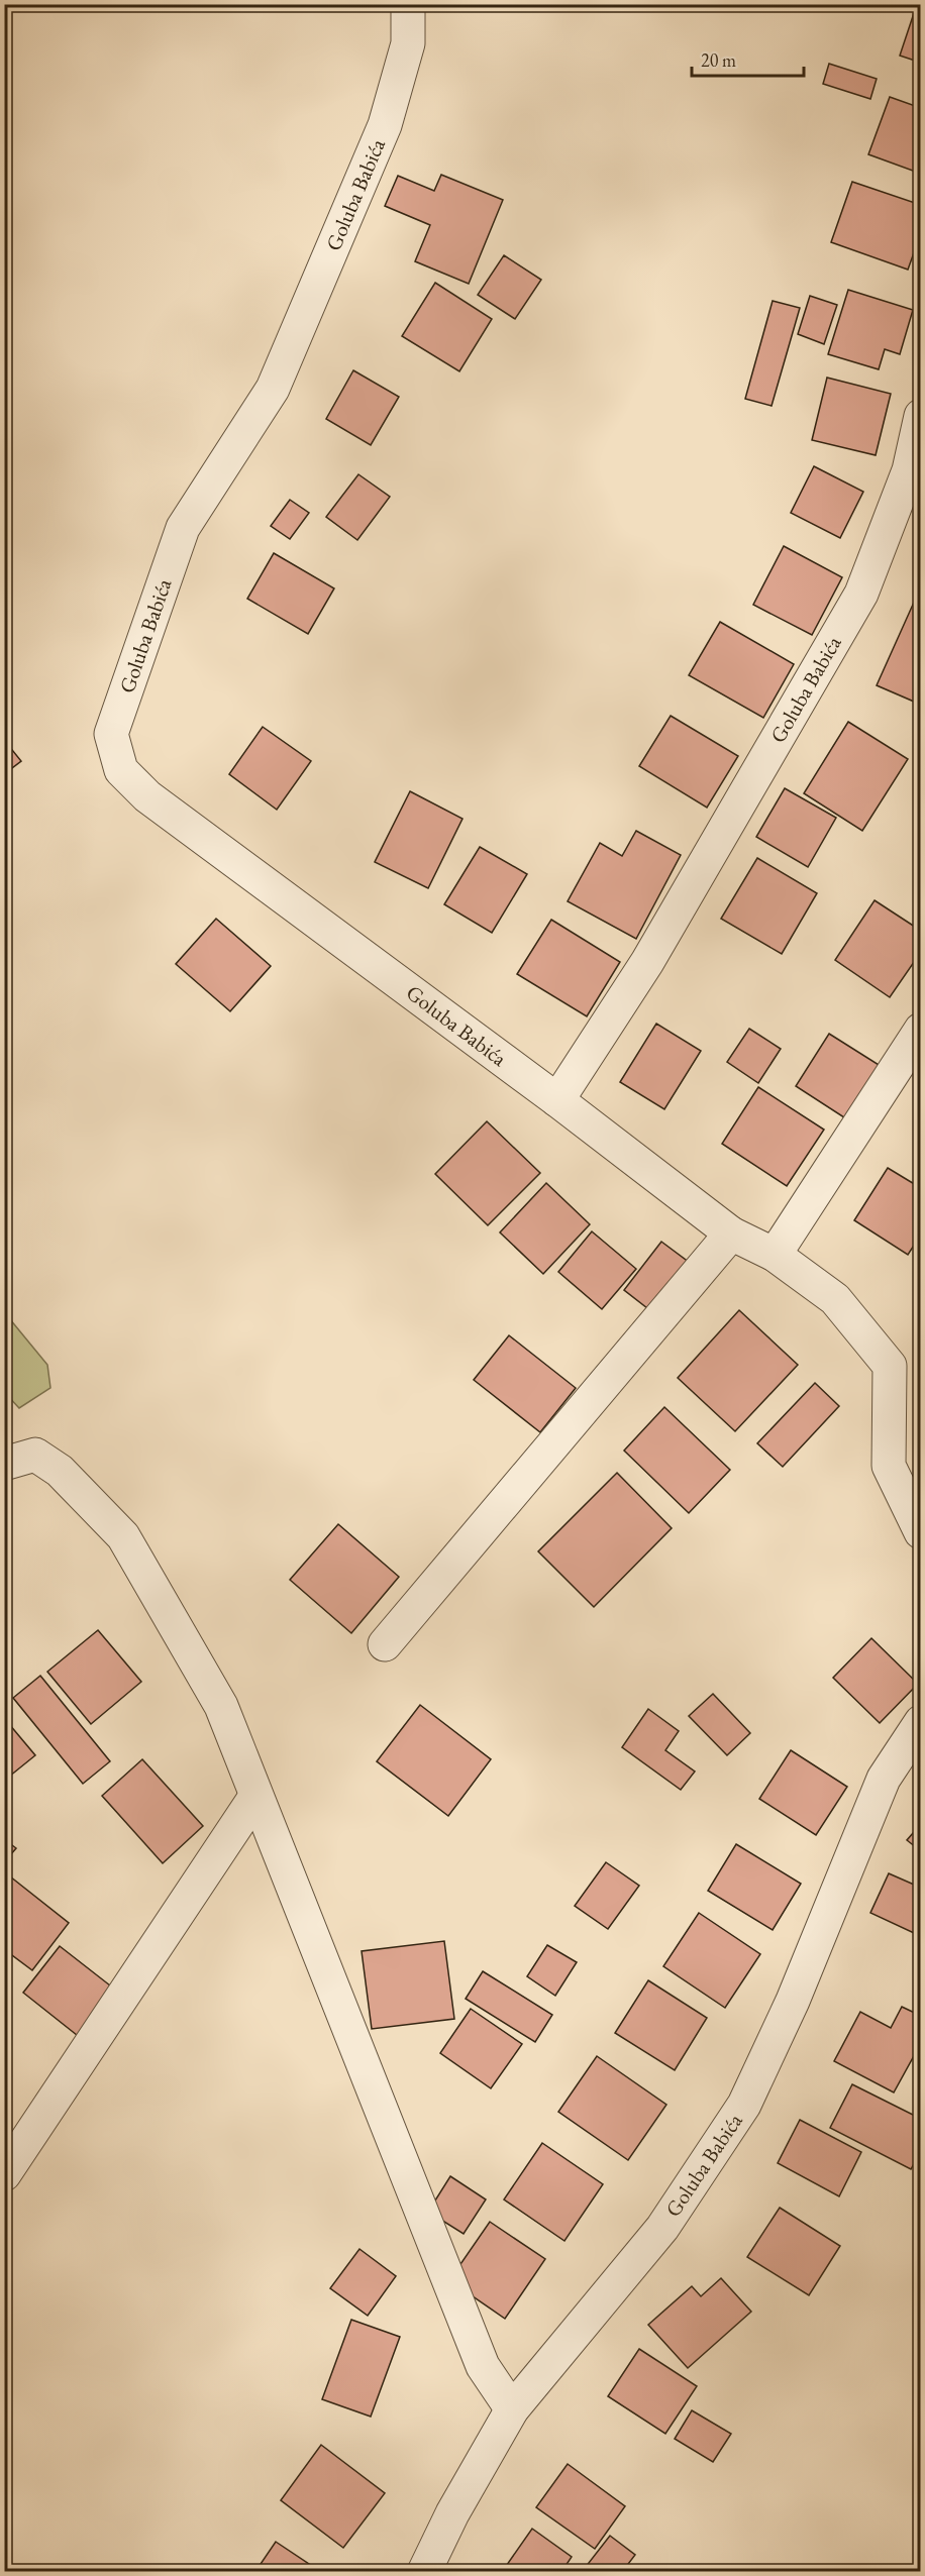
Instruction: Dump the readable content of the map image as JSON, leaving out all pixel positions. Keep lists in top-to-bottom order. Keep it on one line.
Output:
{"streets":{"street":["Goluba Babića"]},"scale_bar":"20 m"}
